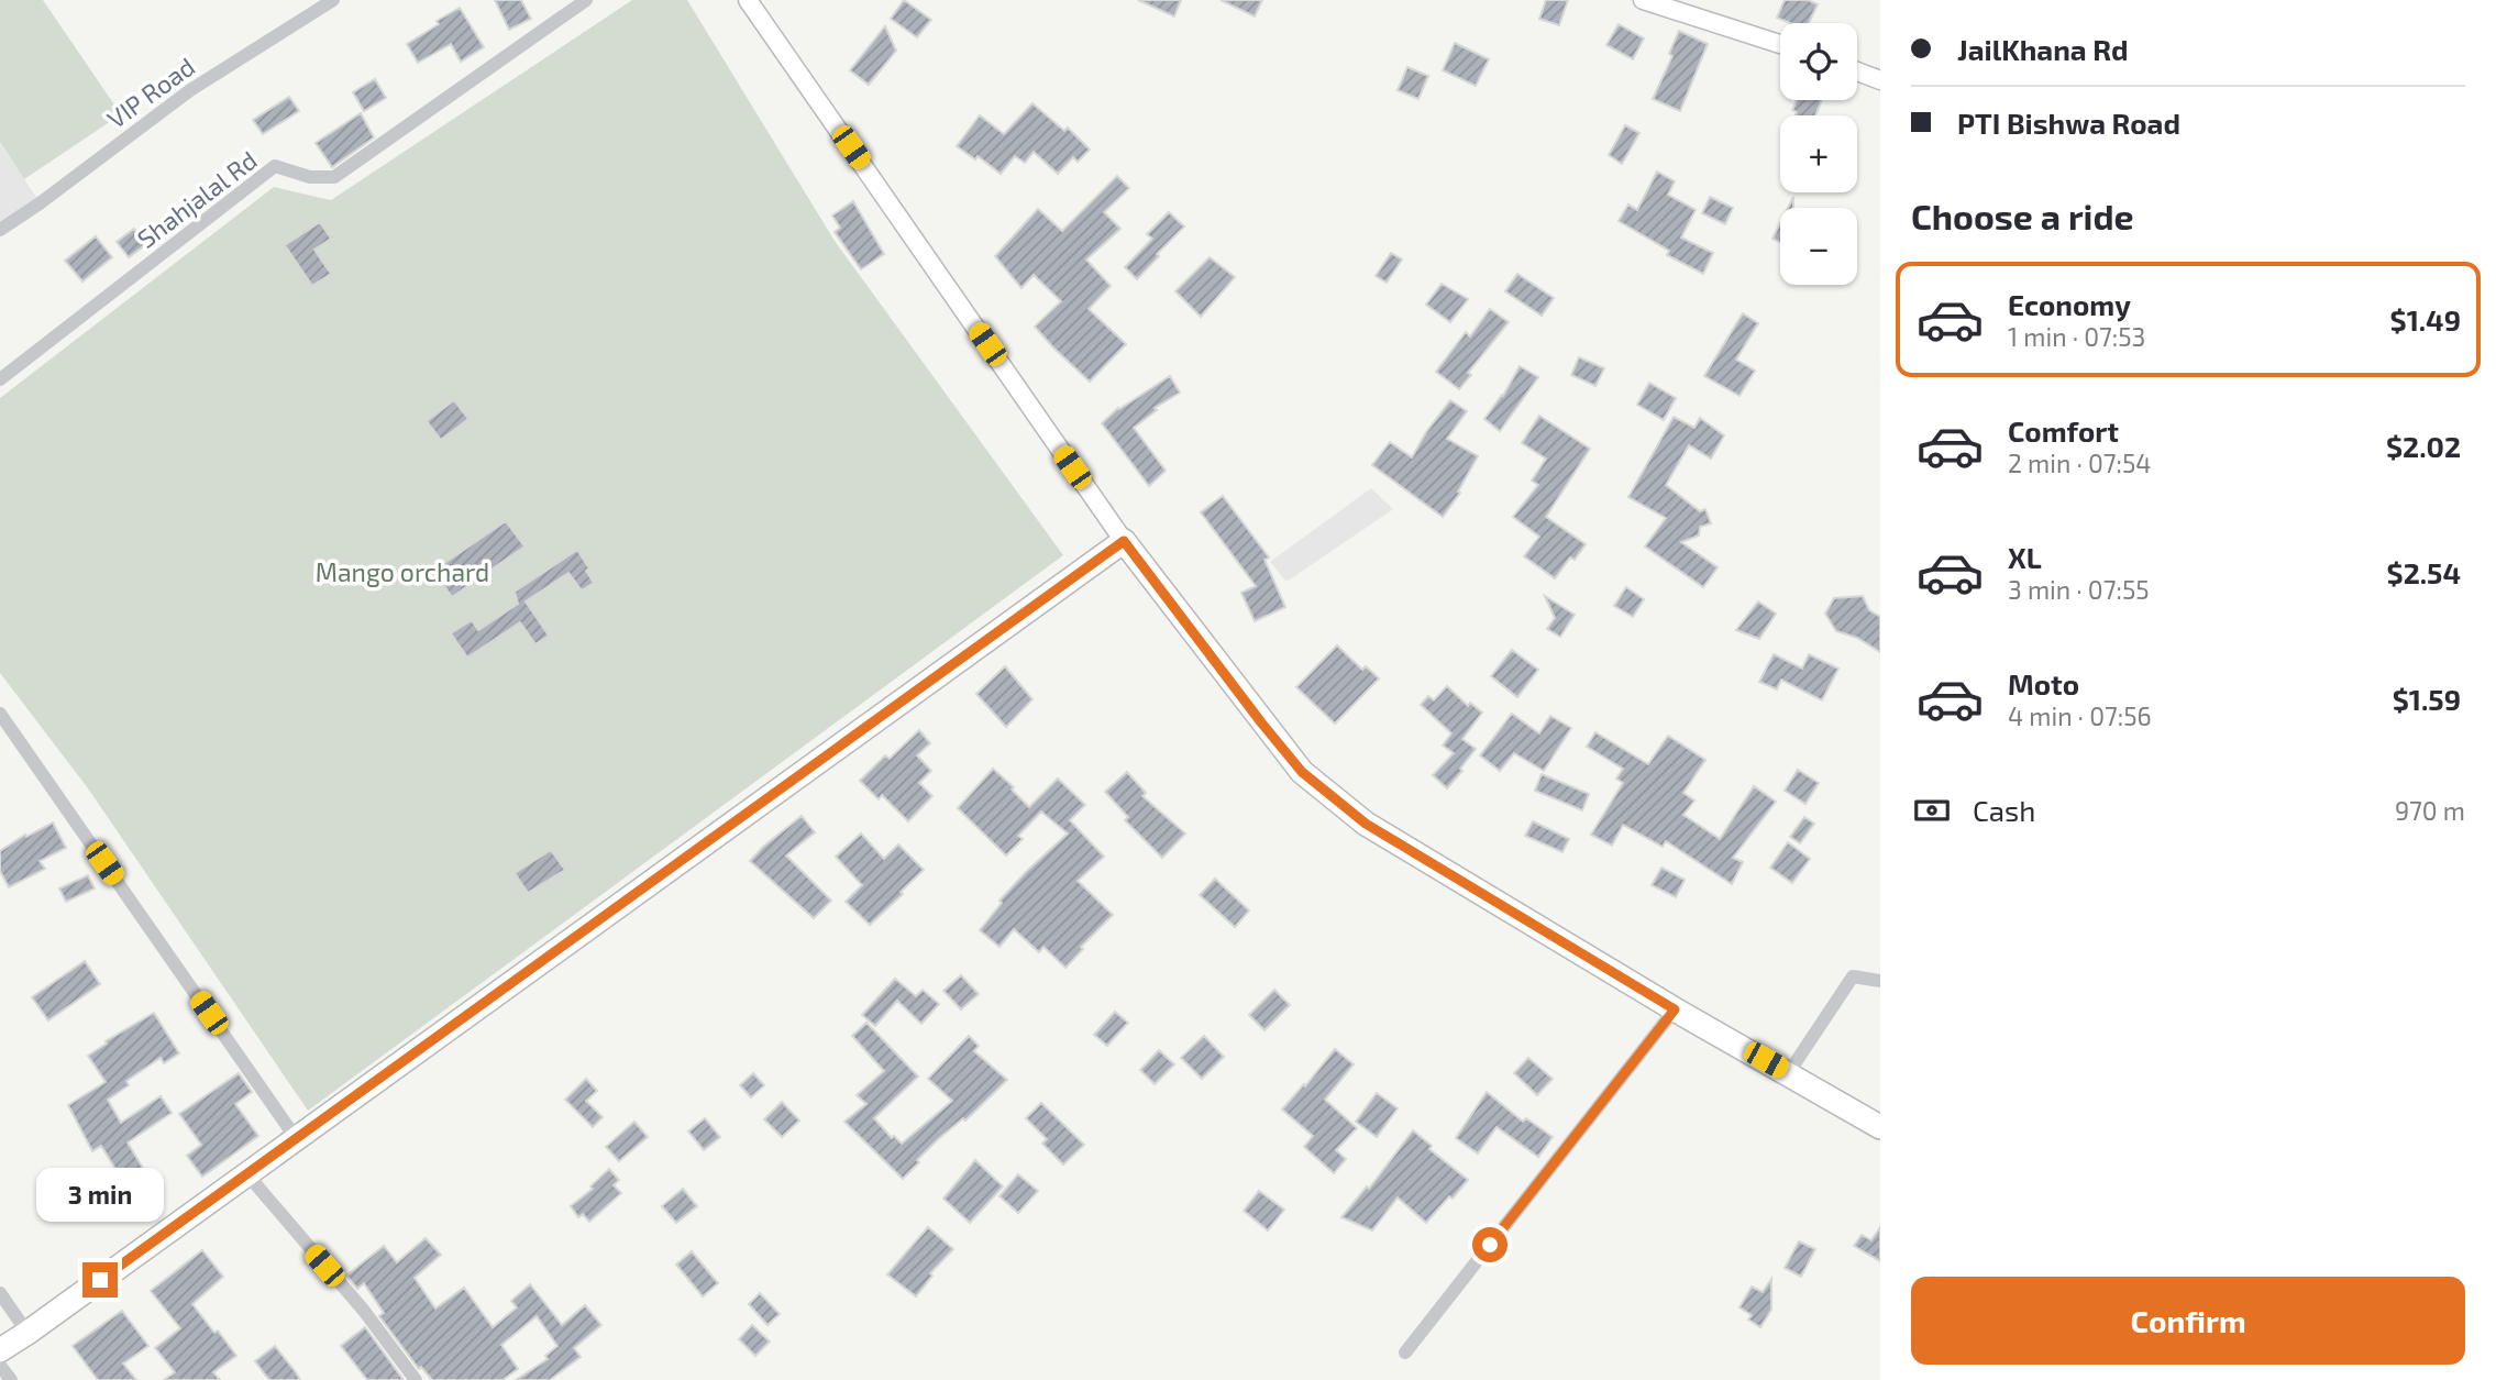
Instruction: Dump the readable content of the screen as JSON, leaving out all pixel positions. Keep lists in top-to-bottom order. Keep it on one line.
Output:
{"streets":{"street":["VIP Road","Shahjalal Rd"]},"parks":["Mango orchard"],"page":{"banner":["JailKhana Rd","PTI Bishwa Road"],"map_buttons":["+","−"],"heading":"Choose a ride","list":[{"name":"Economy","note":"1 min · 07:53","value":"$1.49"},{"name":"Comfort","note":"2 min · 07:54","value":"$2.02"},{"name":"XL","note":"3 min · 07:55","value":"$2.54"},{"name":"Moto","note":"4 min · 07:56","value":"$1.59"}],"pay":["Cash","970 m"],"bubble":"3 min","buttons":"Confirm"}}
